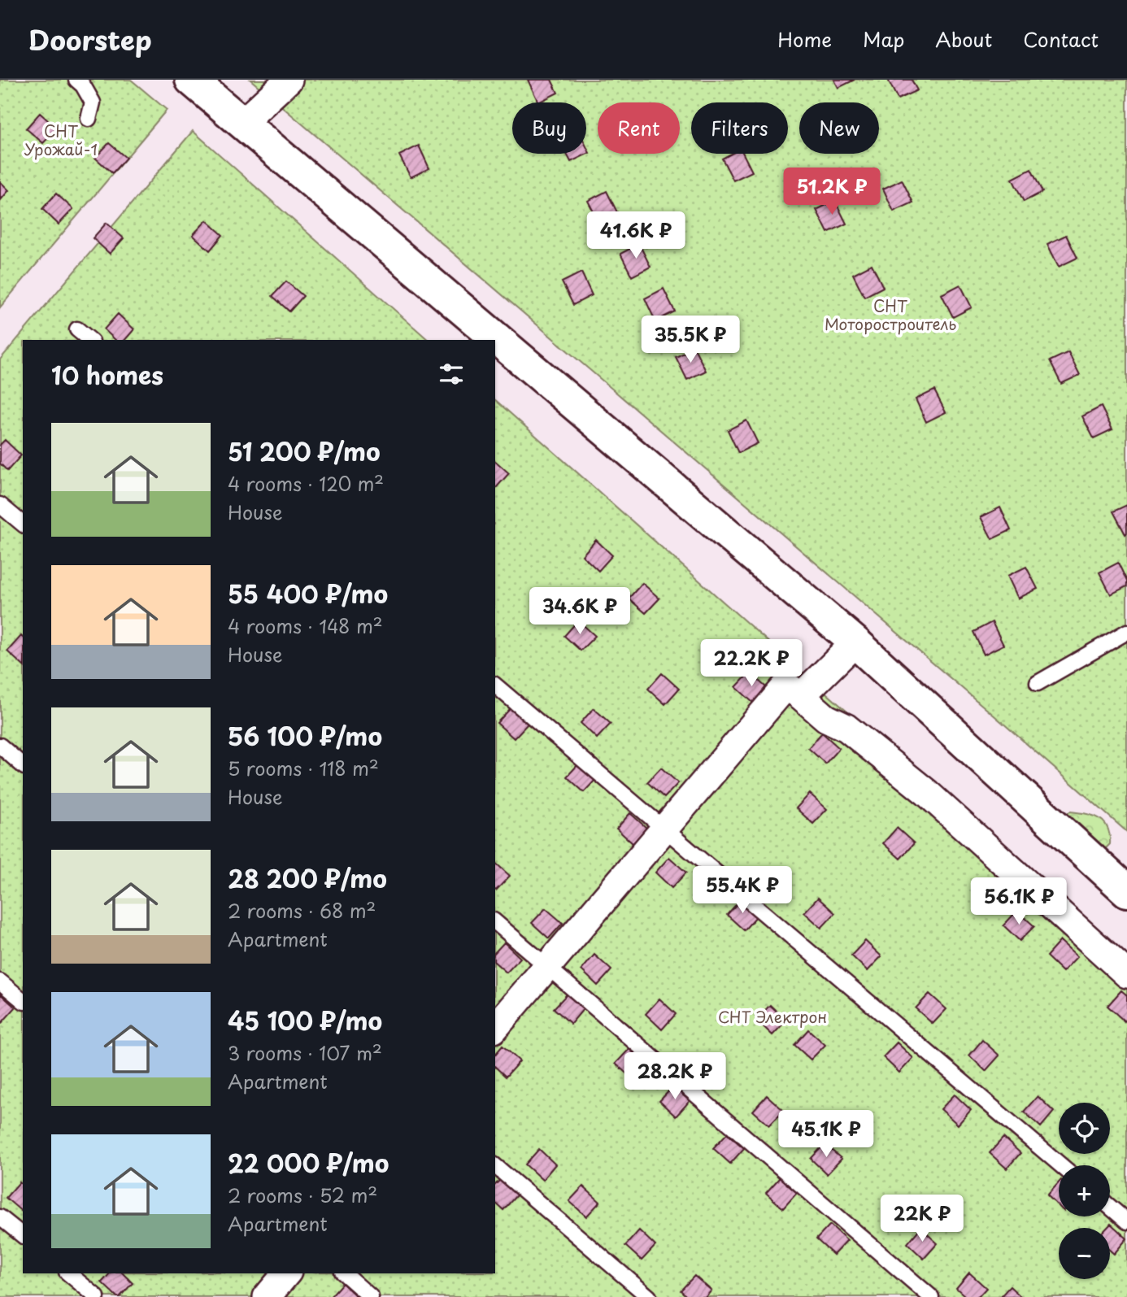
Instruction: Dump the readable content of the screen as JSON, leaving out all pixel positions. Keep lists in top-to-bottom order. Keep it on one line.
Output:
{"parks":["СНТ Урожай-1","СНТ Моторостроитель","СНТ Электрон"],"page":{"header":"Doorstep","nav":["Home","Map","About","Contact"],"chip":["Buy","Rent","Filters","New"],"price":["51.2K ₽","41.6K ₽","35.5K ₽","34.6K ₽","22.2K ₽","55.4K ₽","56.1K ₽","28.2K ₽","45.1K ₽","22K ₽"],"heading":"10 homes","list":[{"name":"51 200 ₽/mo","note":"4 rooms · 120 m² · House"},{"name":"55 400 ₽/mo","note":"4 rooms · 148 m² · House"},{"name":"56 100 ₽/mo","note":"5 rooms · 118 m² · House"},{"name":"28 200 ₽/mo","note":"2 rooms · 68 m² · Apartment"},{"name":"45 100 ₽/mo","note":"3 rooms · 107 m² · Apartment"},{"name":"22 000 ₽/mo","note":"2 rooms · 52 m² · Apartment"}],"map_buttons":["+","−"]}}
